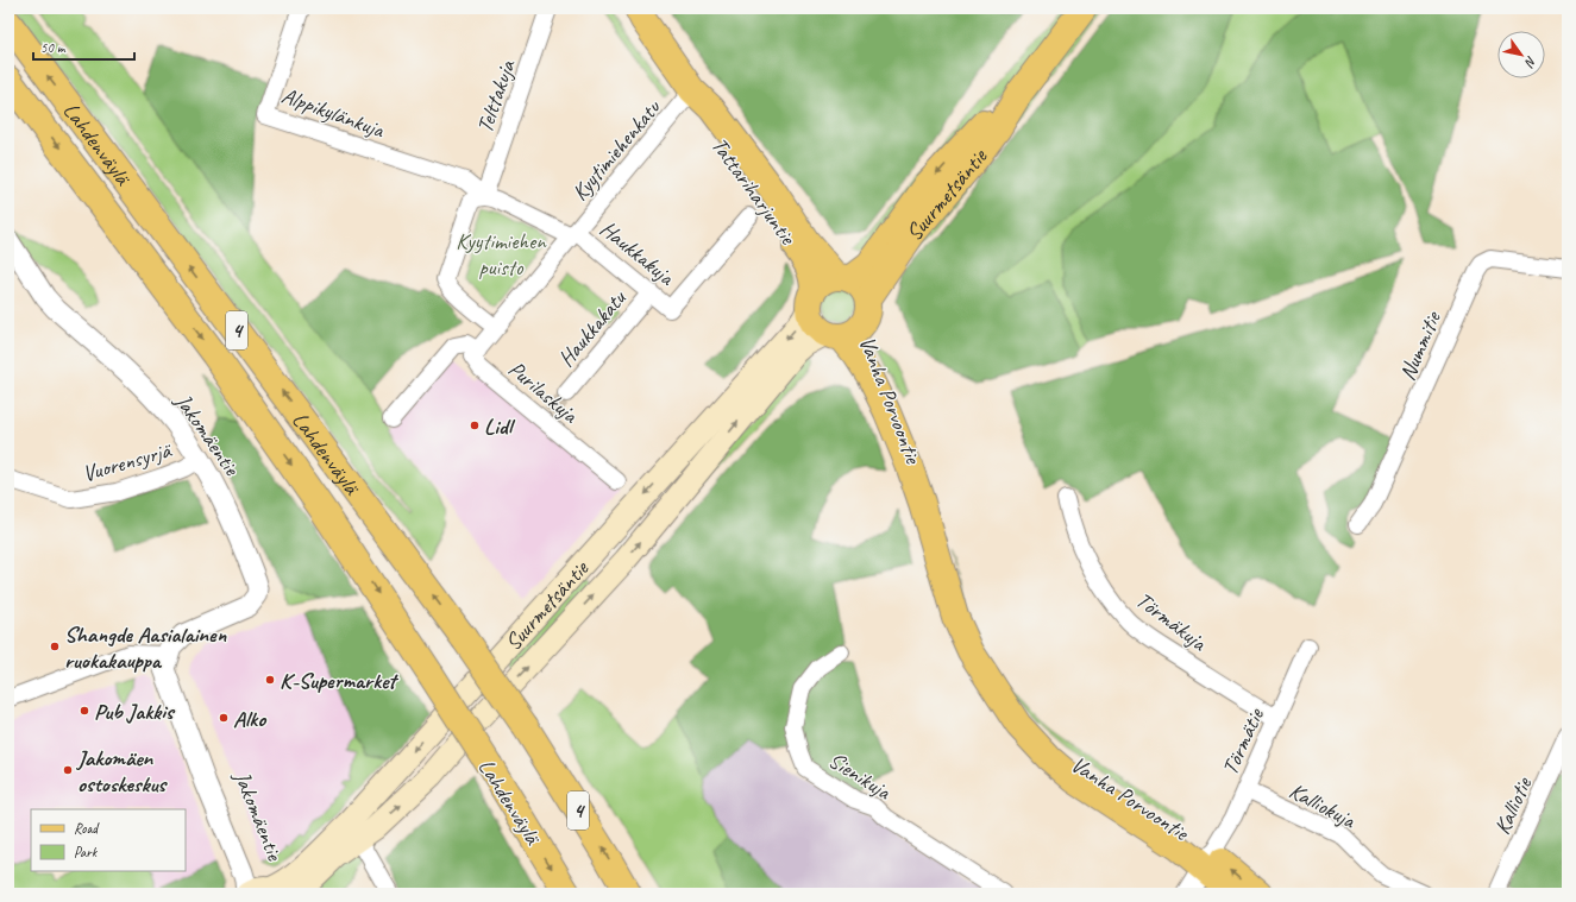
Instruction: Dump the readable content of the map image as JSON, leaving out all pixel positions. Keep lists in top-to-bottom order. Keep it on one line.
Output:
{"streets":{"main road":["Lahdenväylä","Tattariharjuntie","Suurmetsäntie","4","Vanha Porvoontie"],"street":["Telttakuja","Alppikylänkuja","Kyytimiehenkatu","Haukkakuja","Haukkakatu","Nummitie","Purilaskuja","Jakomäentie","Vuorensyrjä","Törmäkuja","Törmätie","Sienikuja","Kalliokuja","Kalliotie"]},"crossings":[["Telttakuja","Alppikylänkuja"],["Kyytimiehenkatu","Tattariharjuntie"],["Kyytimiehenkatu","Haukkakuja"],["Tattariharjuntie","Suurmetsäntie"],["Tattariharjuntie","Vanha Porvoontie"],["Suurmetsäntie","Vanha Porvoontie"],["Suurmetsäntie","Jakomäentie"],["Haukkakuja","Haukkakatu"],["Vanha Porvoontie","Törmätie"],["Jakomäentie","Vuorensyrjä"],["Törmäkuja","Törmätie"],["Törmätie","Kalliokuja"]],"parks":["Kyytimiehen puisto"],"places":["Lidl","Shangde Aasialainen ruokakauppa","K-Supermarket","Pub Jakkis","Alko","Jakomäen ostoskeskus"],"legend":["Road","Park"],"scale_bar":"50 m","north":"bottom right"}
